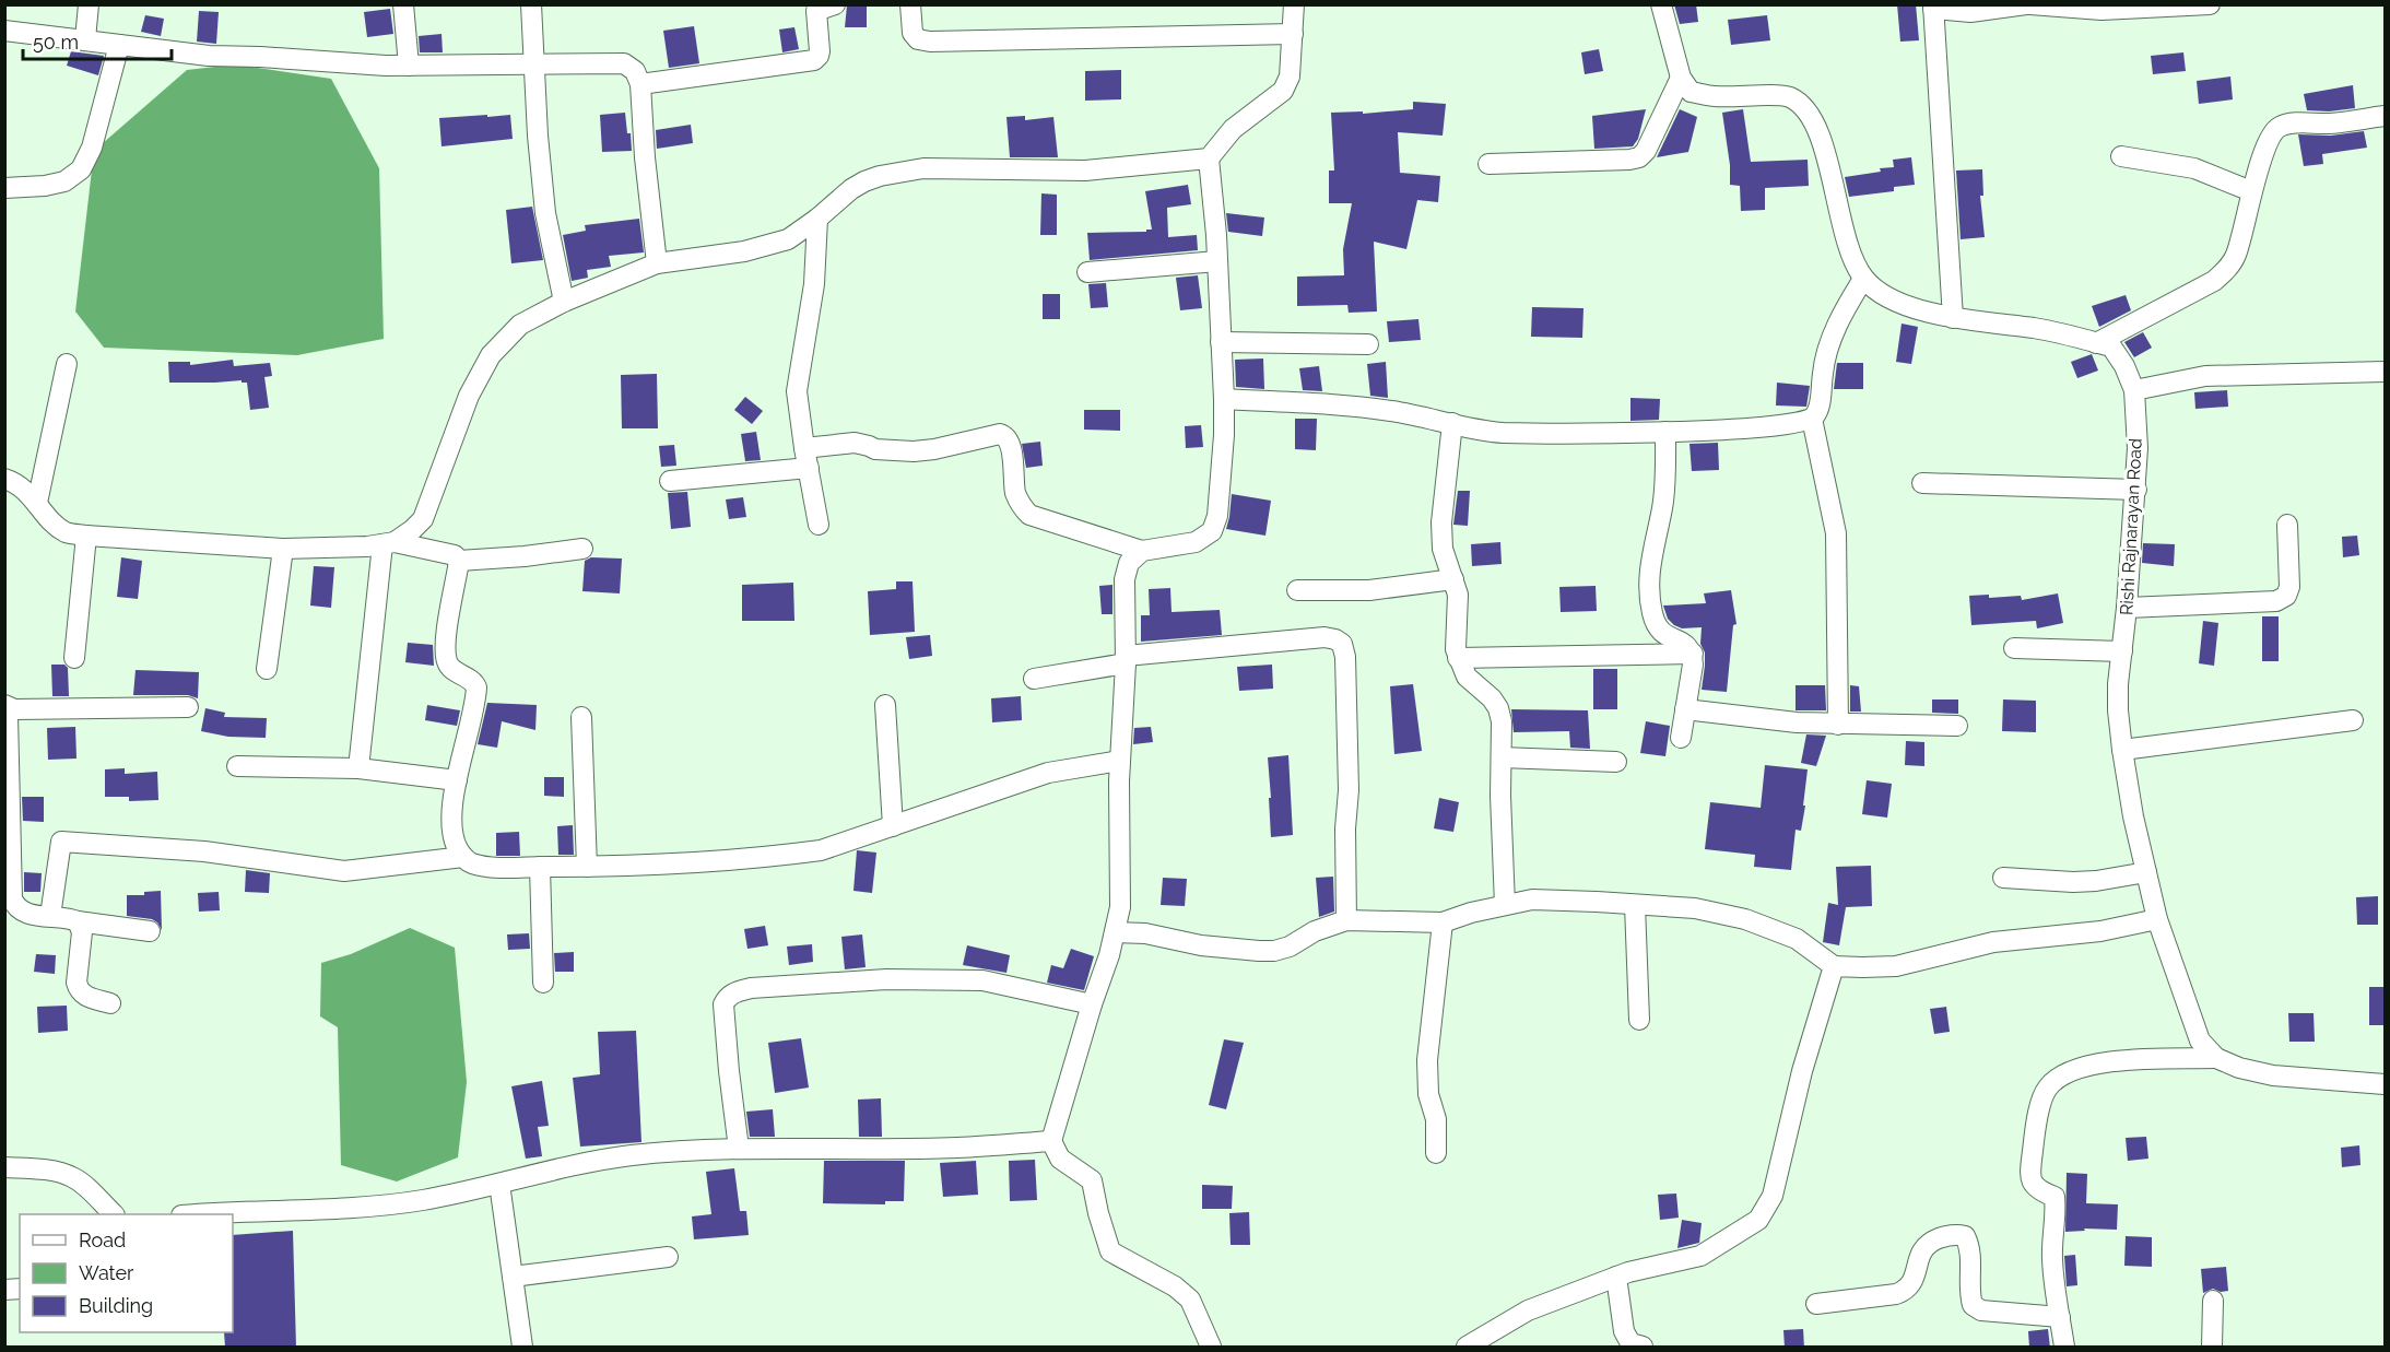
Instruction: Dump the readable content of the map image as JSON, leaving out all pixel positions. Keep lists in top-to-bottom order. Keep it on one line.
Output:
{"streets":{"street":["Rishi Rajnarayan Road"]},"legend":["Road","Water","Building"],"scale_bar":"50 m"}
